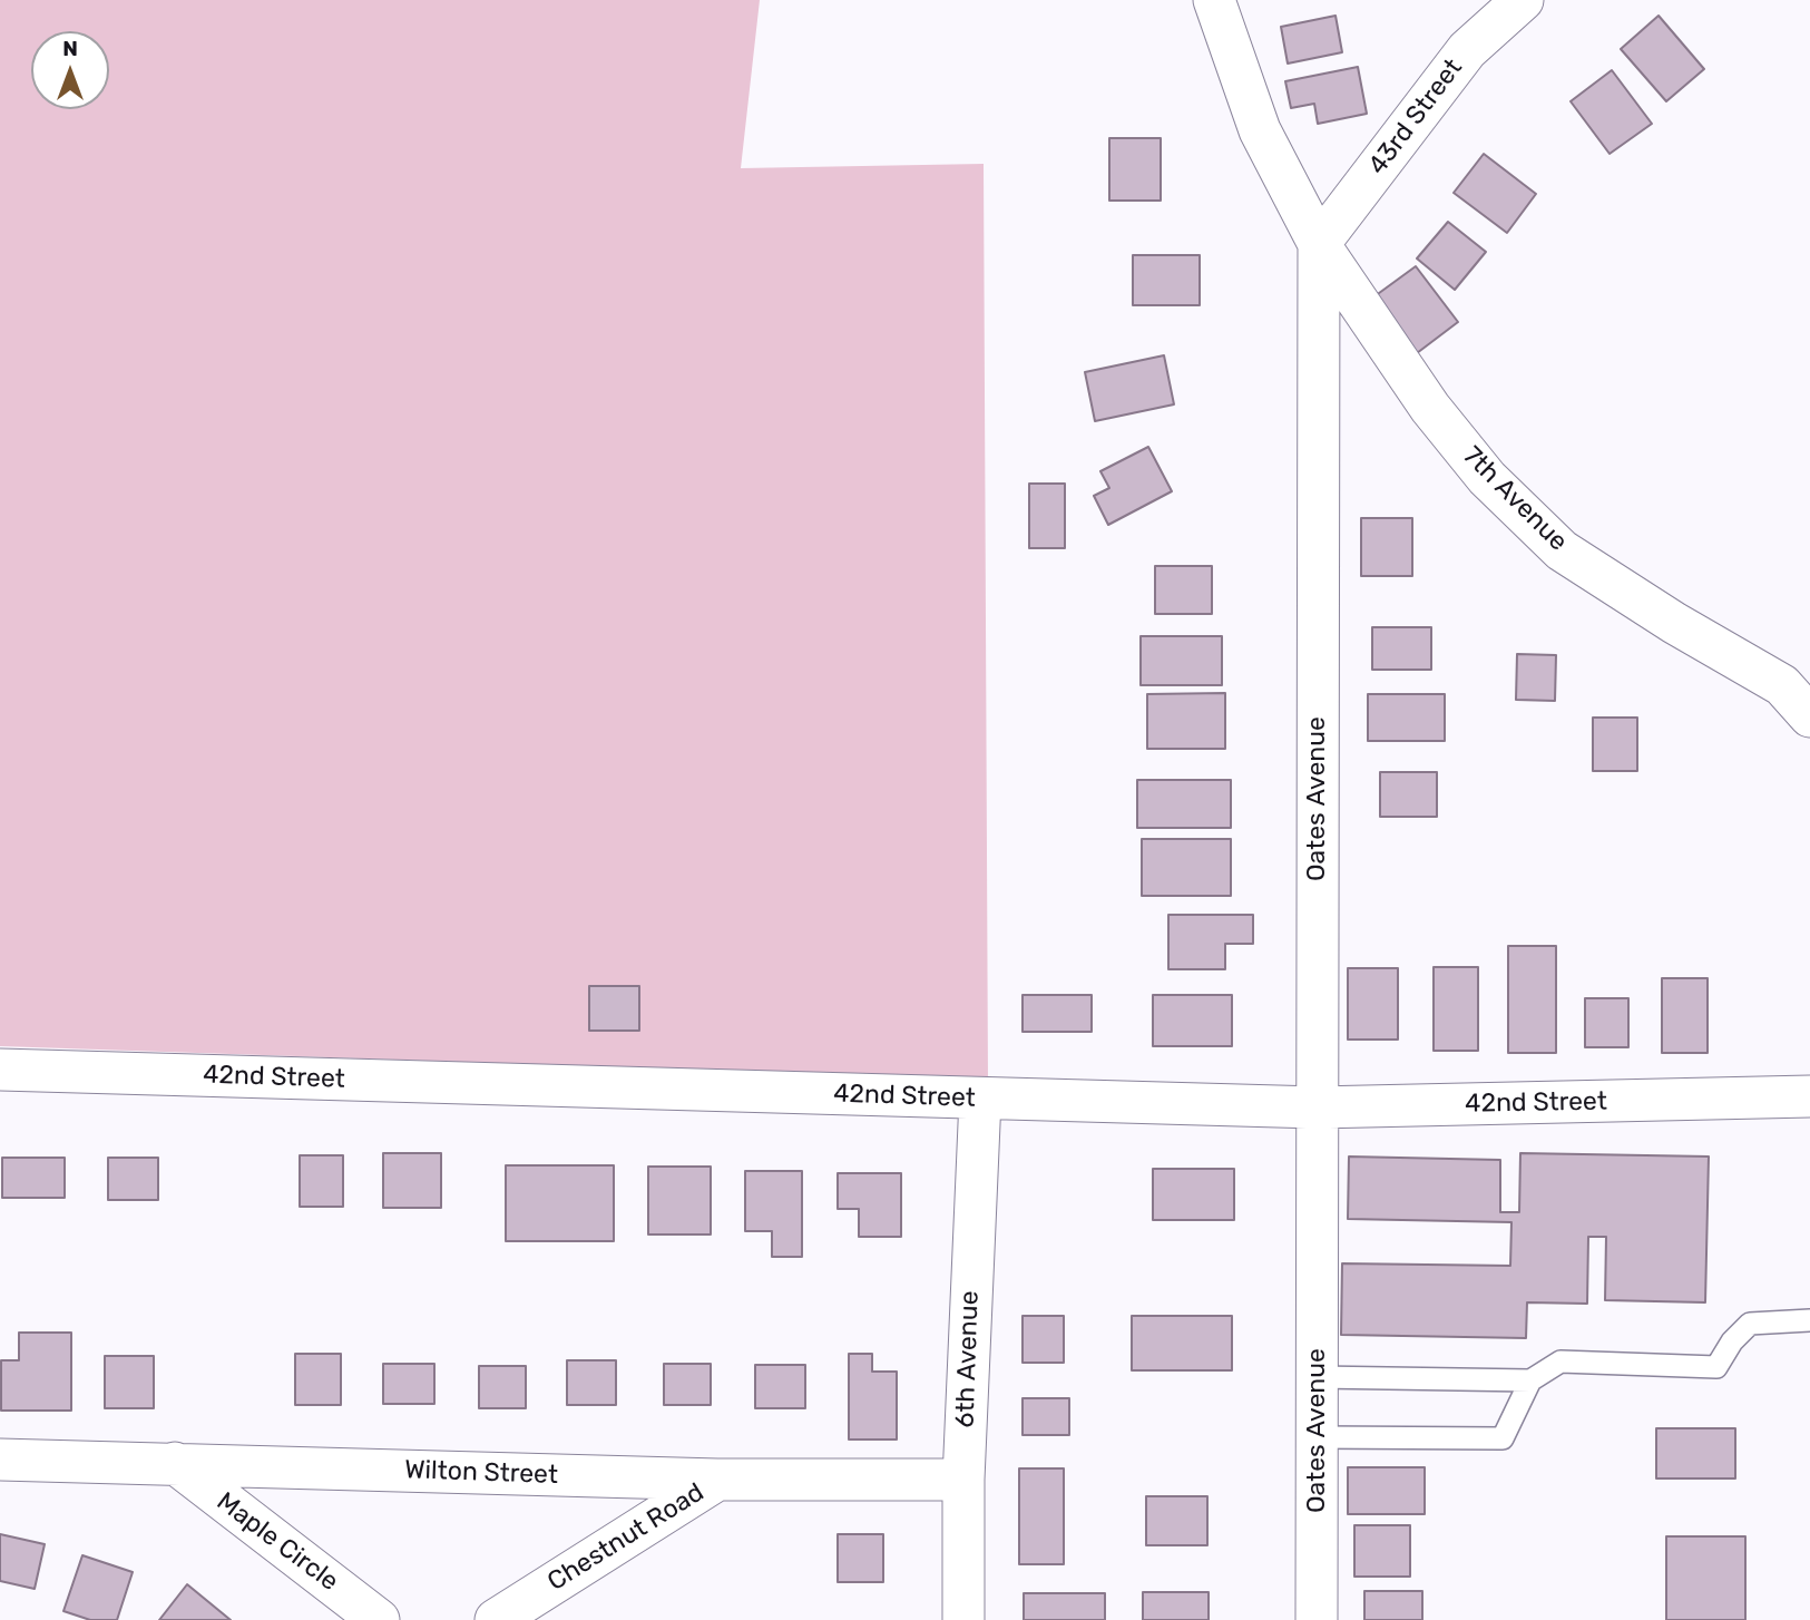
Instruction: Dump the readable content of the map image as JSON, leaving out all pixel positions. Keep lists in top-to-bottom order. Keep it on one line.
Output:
{"streets":{"street":["43rd Street","7th Avenue","Oates Avenue","42nd Street","6th Avenue","Wilton Street","Chestnut Road","Maple Circle"]},"crossings":[["43rd Street","7th Avenue"],["43rd Street","Oates Avenue"],["7th Avenue","Oates Avenue"],["Oates Avenue","42nd Street"],["42nd Street","6th Avenue"],["6th Avenue","Wilton Street"],["Wilton Street","Chestnut Road"],["Wilton Street","Maple Circle"]],"north":"top"}
